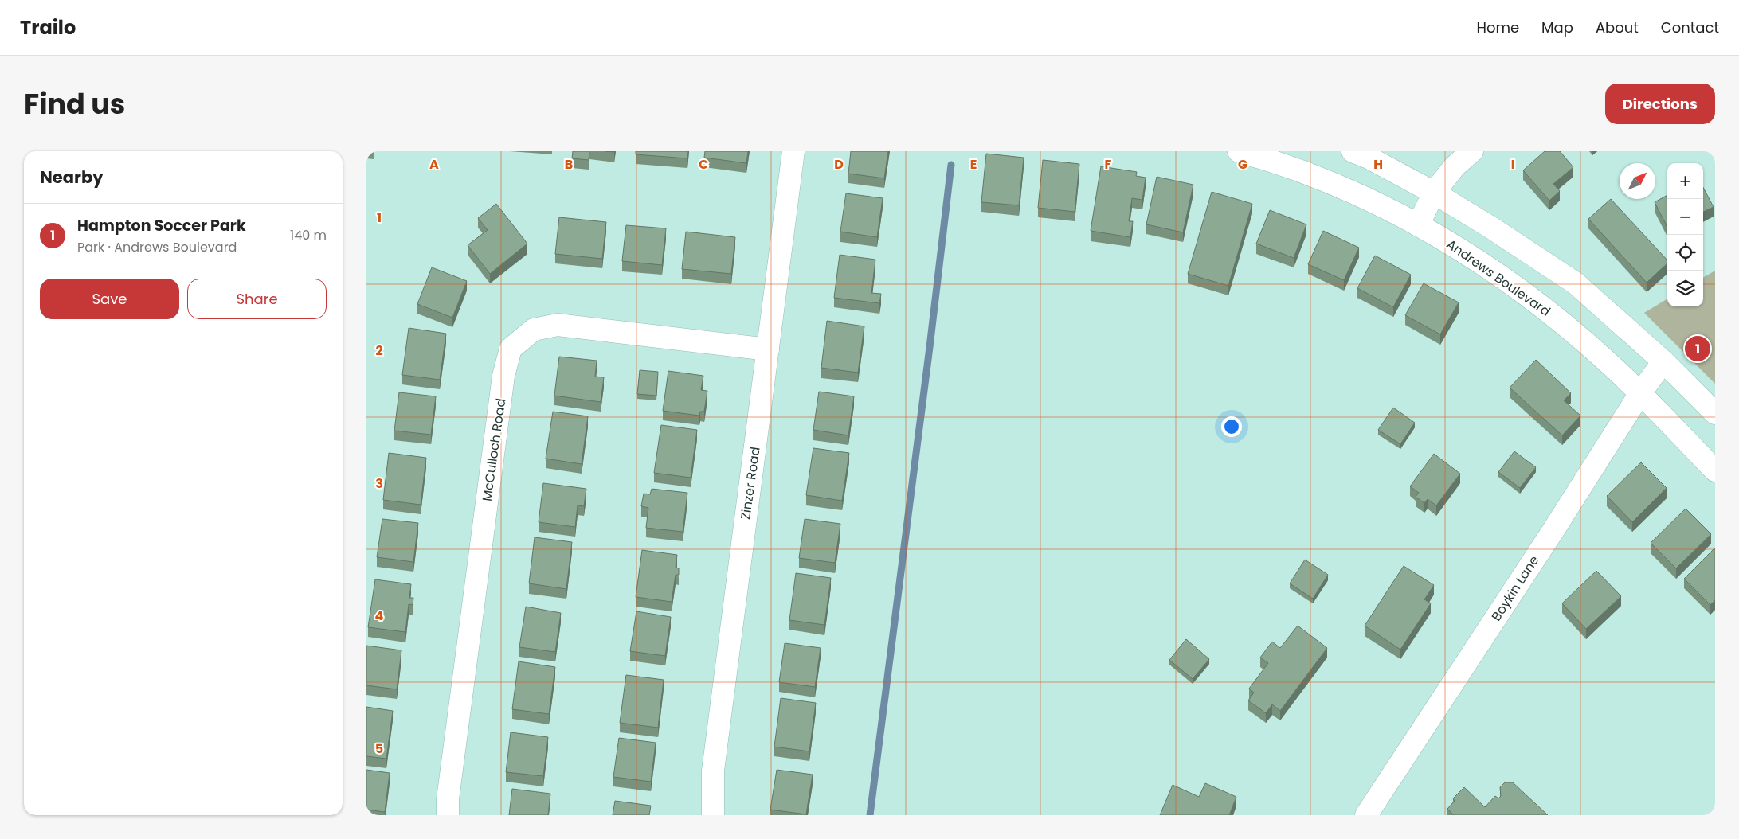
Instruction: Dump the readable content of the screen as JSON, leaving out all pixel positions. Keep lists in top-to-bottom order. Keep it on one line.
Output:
{"streets":{"street":["Andrews Boulevard","McCulloch Road","Zinzer Road","Boykin Lane"]},"crossings":[["Andrews Boulevard","Boykin Lane"],["McCulloch Road","Zinzer Road"]],"north":"top right","page":{"header":"Trailo","nav":["Home","Map","About","Contact"],"title":"Find us","buttons":["Directions",["Save","Share"]],"heading":"Nearby","map_buttons":["+","−"],"list":[{"mark":"1","name":"Hampton Soccer Park","note":"Park · Andrews Boulevard","value":"140 m"}],"pins":"1"},"grid":{"columns":["A","B","C","D","E","F","G","H","I"],"rows":["1","2","3","4","5"]}}
